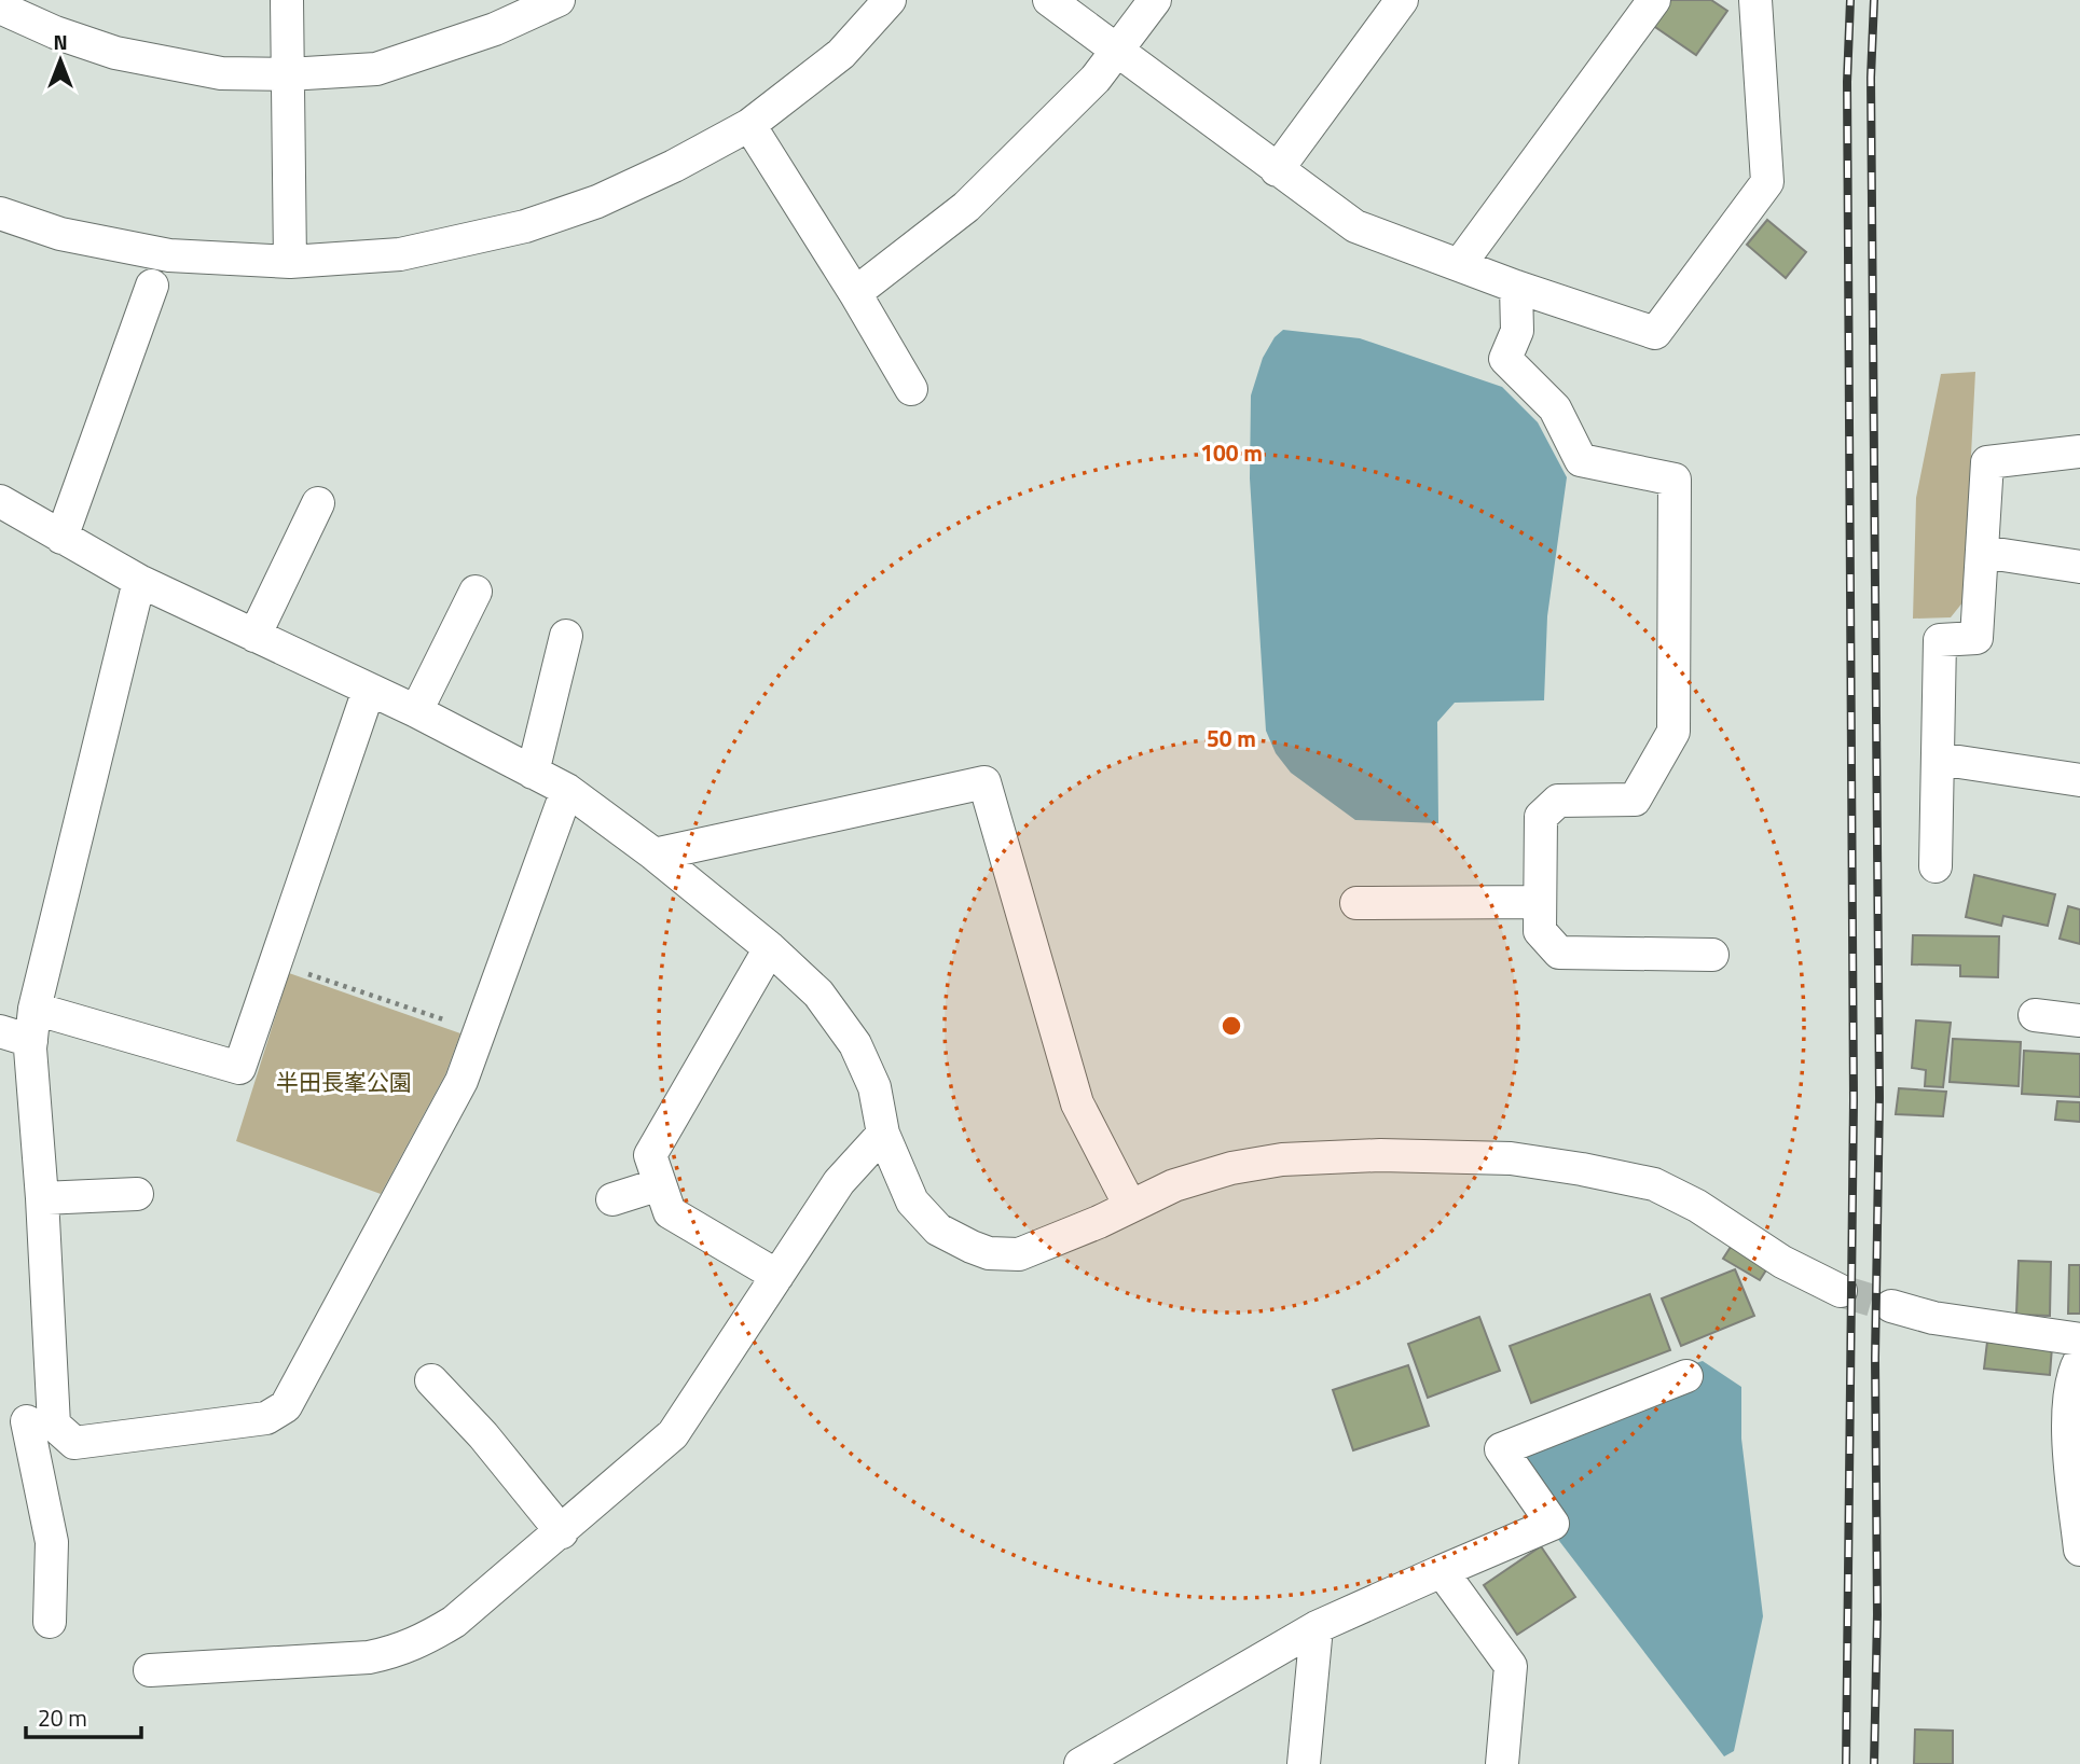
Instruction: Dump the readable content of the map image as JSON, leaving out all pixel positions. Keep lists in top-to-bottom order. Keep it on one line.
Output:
{"parks":["半田長峯公園"],"scale_bar":"20 m","north":"top","rings":["100 m","50 m"]}
